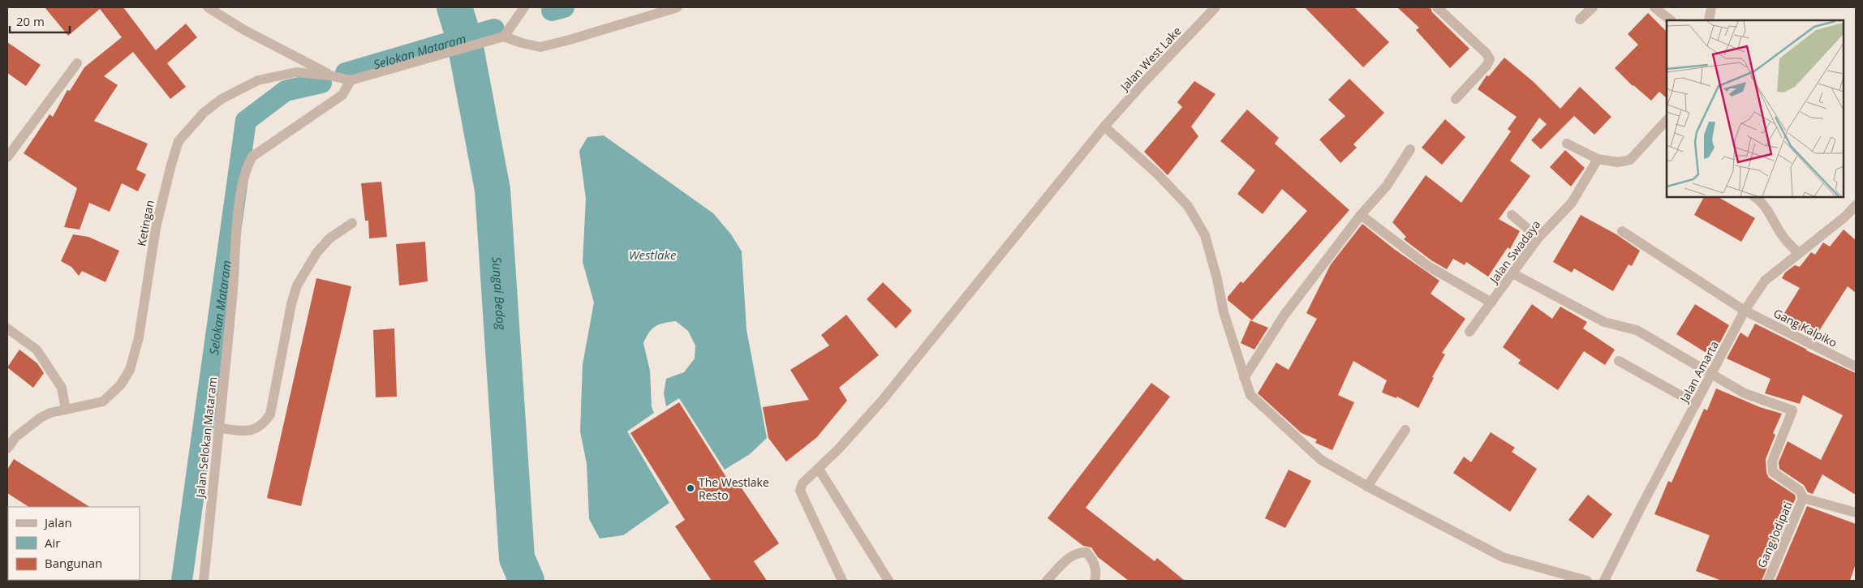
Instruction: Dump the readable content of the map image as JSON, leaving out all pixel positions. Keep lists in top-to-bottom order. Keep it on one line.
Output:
{"streets":{"street":["Jalan West Lake","Ketingan","Jalan Swadaya","Gang Kalpiko","Jalan Amarta","Jalan Selokan Mataram","Gang Jodipati"]},"crossings":[["Ketingan","Jalan Selokan Mataram"],["Gang Kalpiko","Jalan Amarta"],["Jalan Amarta","Gang Jodipati"]],"water":["Selokan Mataram","Westlake","Sungai Bedog"],"places":["The Westlake Resto"],"legend":["Jalan","Air","Bangunan"],"scale_bar":"20 m"}
